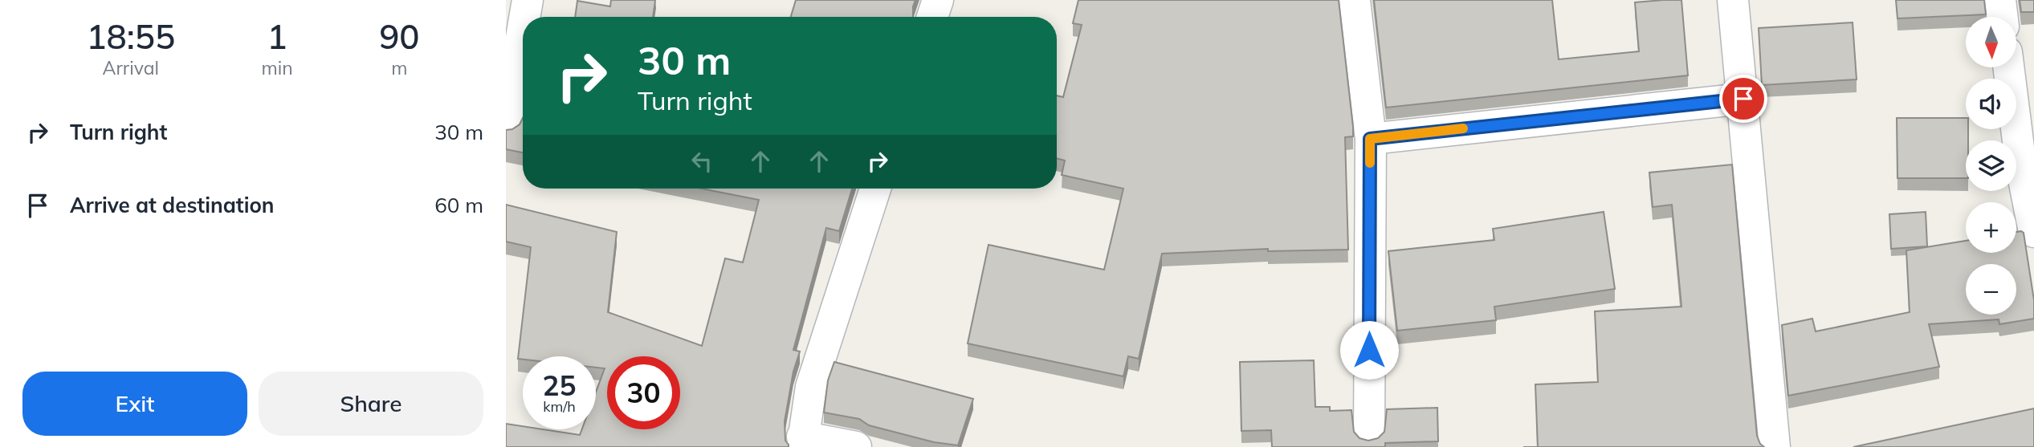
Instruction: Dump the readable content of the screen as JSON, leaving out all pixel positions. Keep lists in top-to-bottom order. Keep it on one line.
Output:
{"north":"bottom","page":{"eta":["18:55","Arrival","1","min","90","m"],"map_buttons":["+","−"],"turn":["30 m","Turn right"],"list":[{"name":"Turn right","value":"30 m"},{"name":"Arrive at destination","value":"60 m"}],"speed":"25 km/h","limit":"30","buttons":["Exit","Share"]}}
